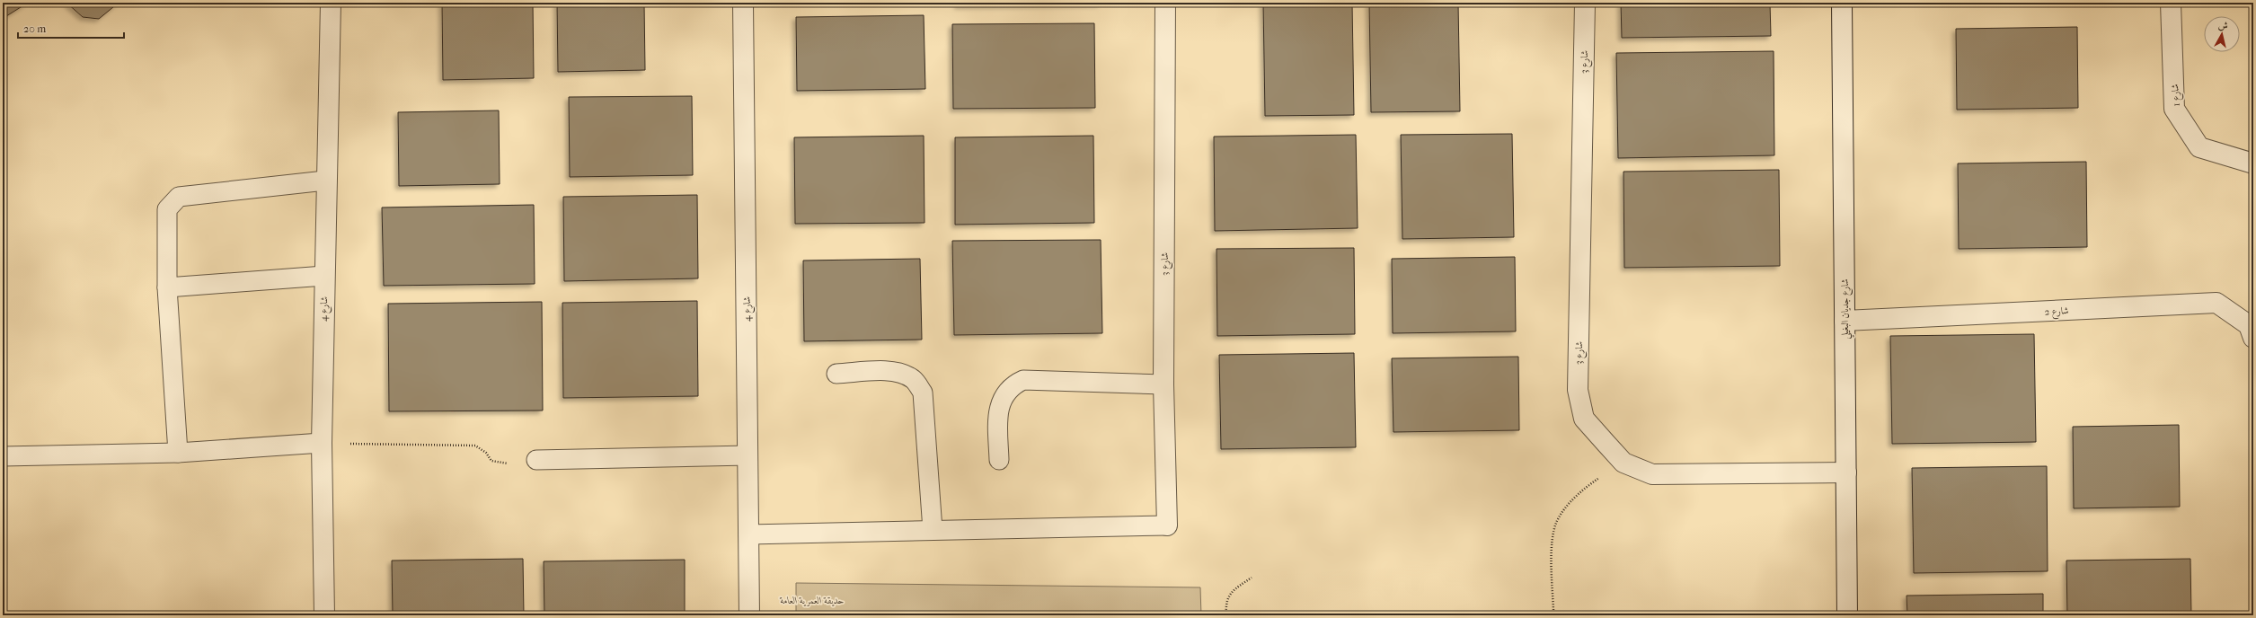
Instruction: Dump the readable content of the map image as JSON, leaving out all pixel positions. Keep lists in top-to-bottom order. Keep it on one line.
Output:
{"streets":{"street":["شارع 3","شارع 1","شارع 4","شارع جديان البغيلي","شارع 2"]},"crossings":[["شارع 3","شارع جديان البغيلي"],["شارع جديان البغيلي","شارع 2"]],"parks":["حديقة العمرية العامة"],"scale_bar":"20 m","north":"top"}
